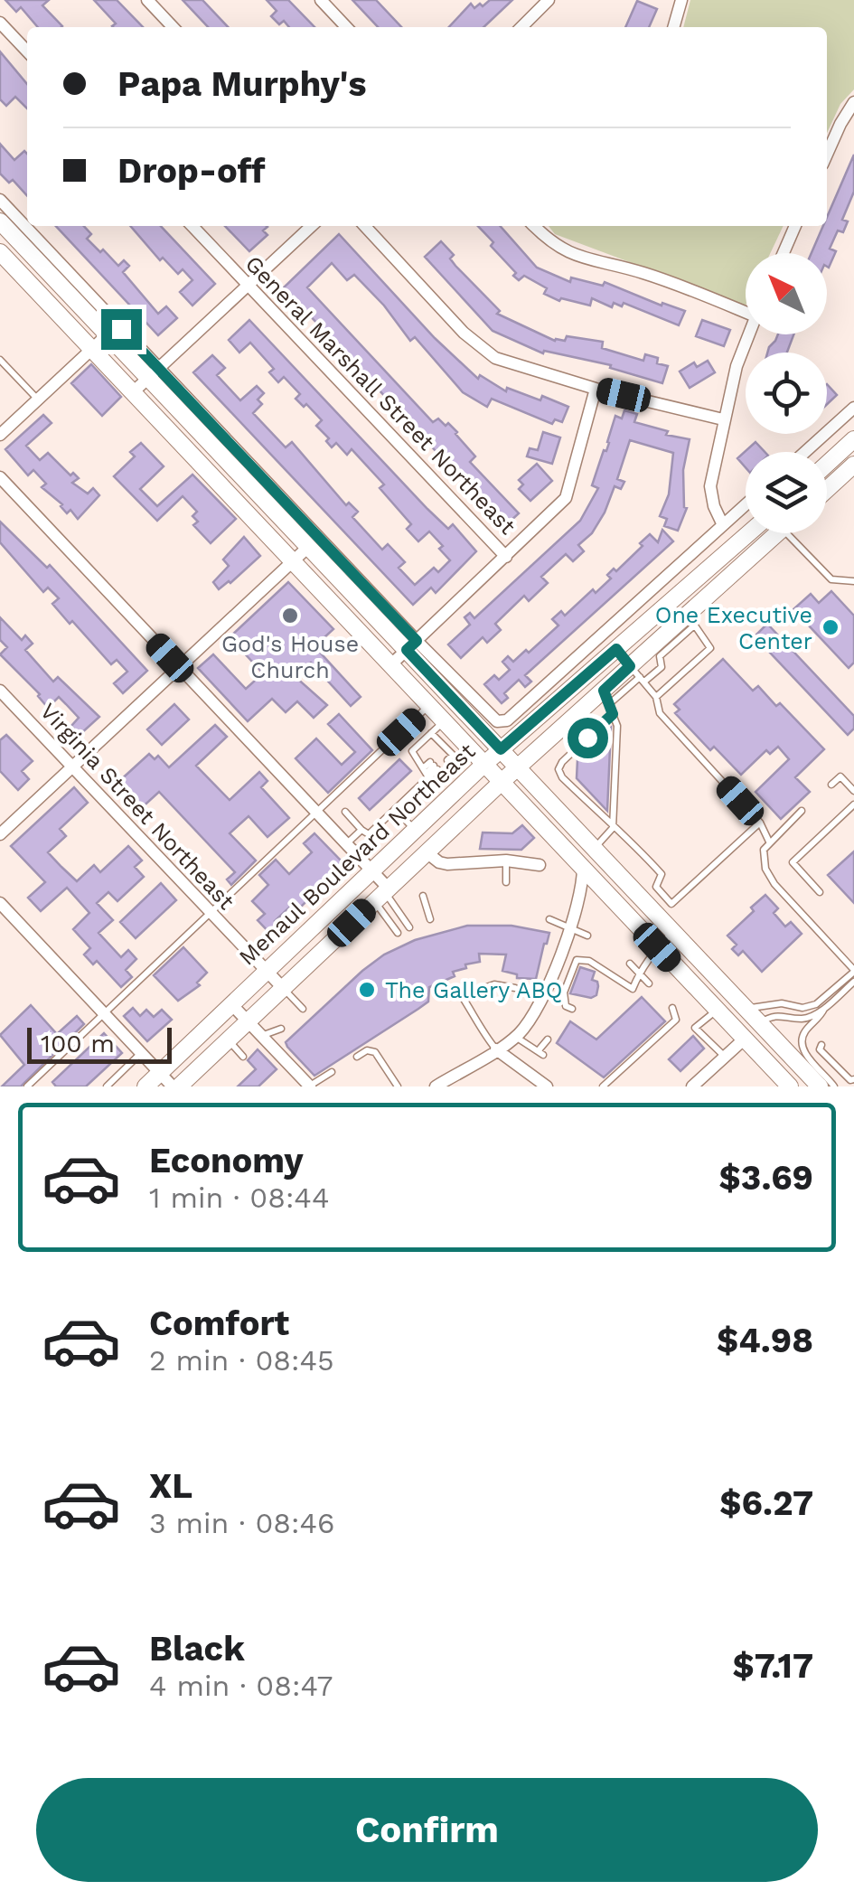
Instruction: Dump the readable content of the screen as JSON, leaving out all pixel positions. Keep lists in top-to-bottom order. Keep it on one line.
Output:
{"streets":{"main road":["Menaul Boulevard Northeast"],"street":["General Marshall Street Northeast","Virginia Street Northeast"]},"crossings":[["Virginia Street Northeast","Menaul Boulevard Northeast"]],"places":["God's House Church","One Executive Center","The Gallery ABQ"],"scale_bar":"100 m","north":"top left","page":{"banner":["Papa Murphy's","Drop-off"],"scale":"100 m","list":[{"name":"Economy","note":"1 min · 08:44","value":"$3.69"},{"name":"Comfort","note":"2 min · 08:45","value":"$4.98"},{"name":"XL","note":"3 min · 08:46","value":"$6.27"},{"name":"Black","note":"4 min · 08:47","value":"$7.17"}],"buttons":"Confirm"}}
